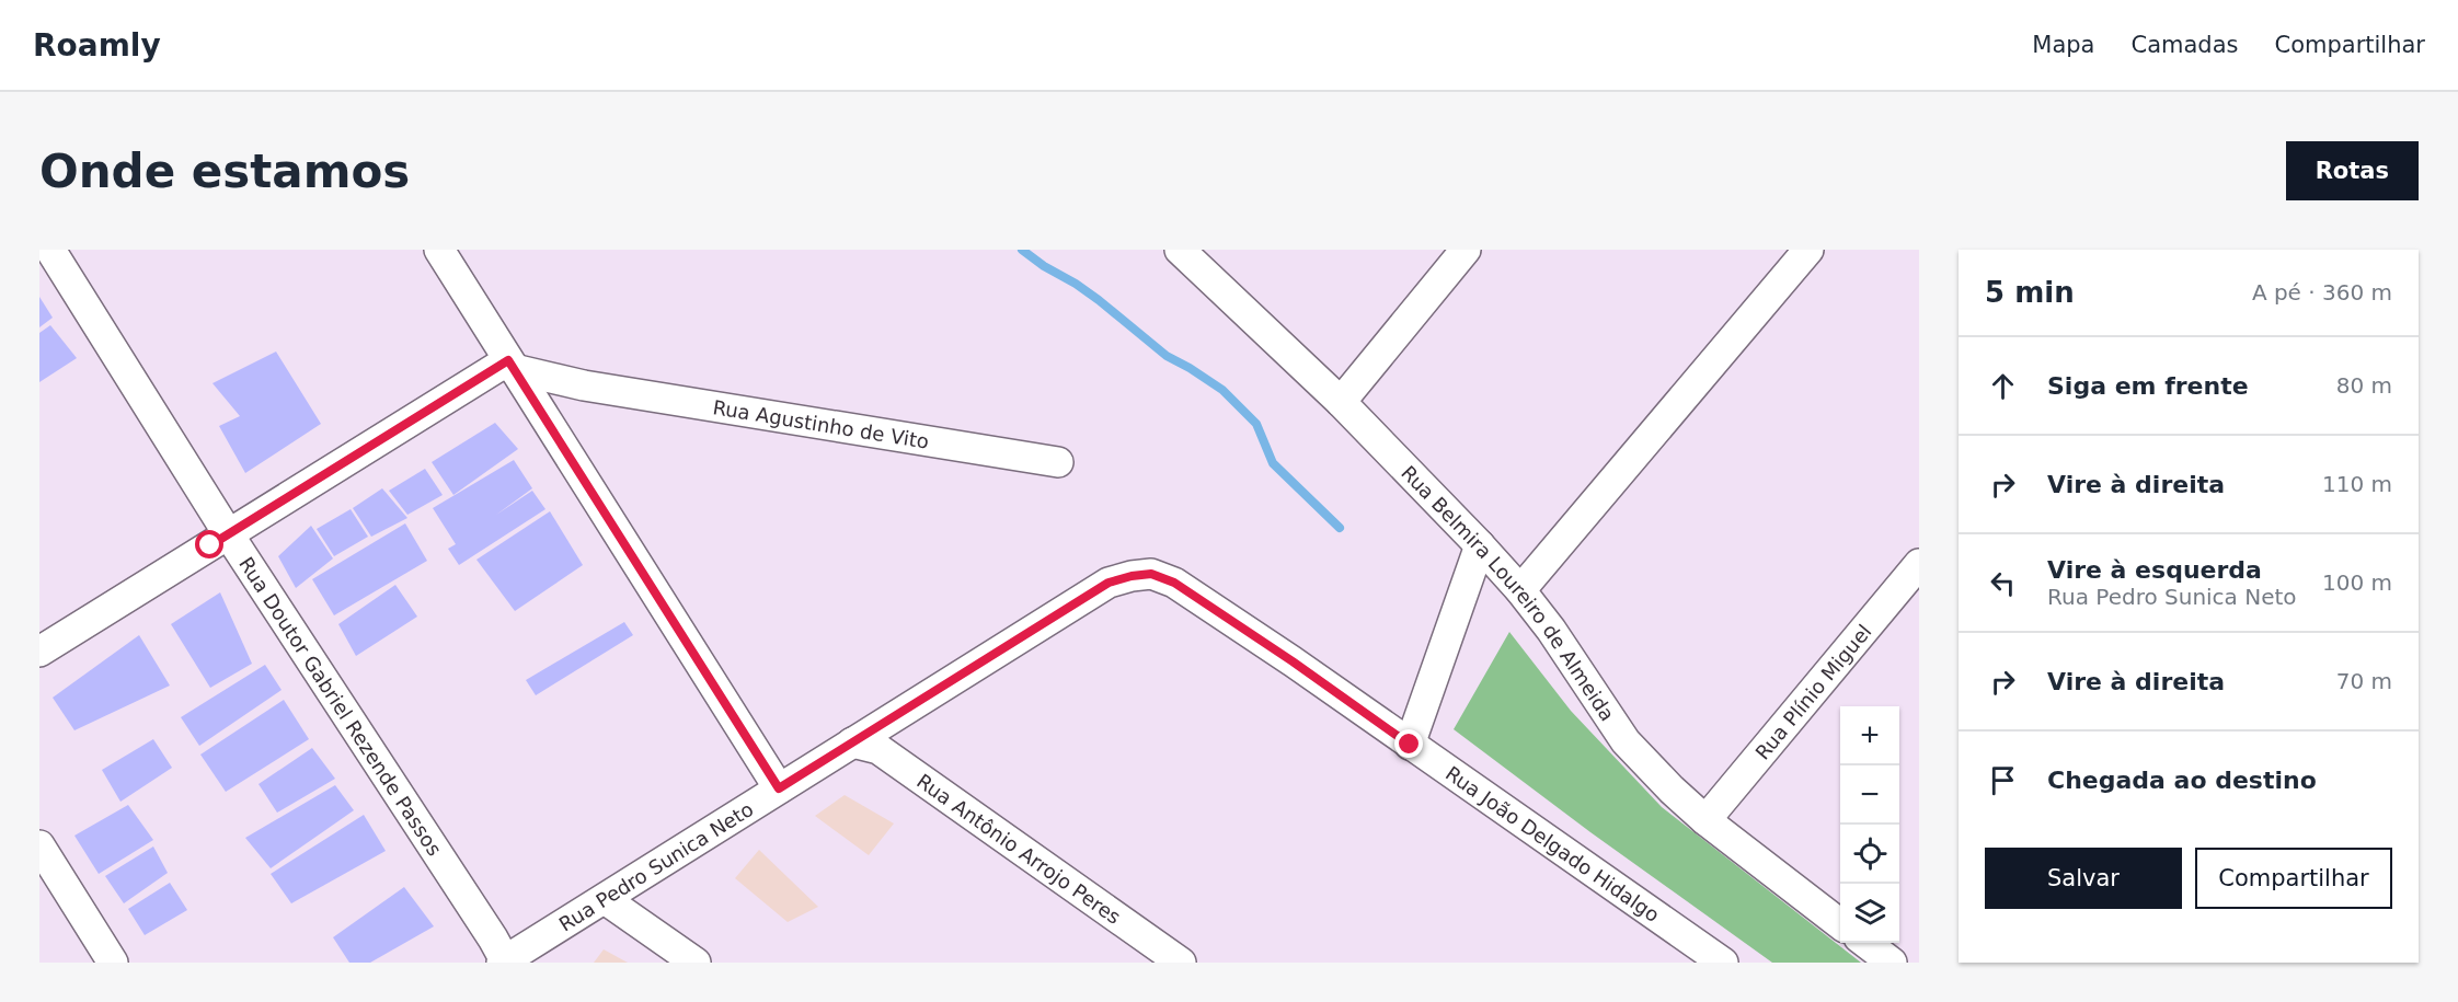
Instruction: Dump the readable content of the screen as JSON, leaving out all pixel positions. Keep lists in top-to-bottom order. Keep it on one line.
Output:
{"streets":{"street":["Rua Agustinho de Vito","Rua Belmira Loureiro de Almeida","Rua Plínio Miguel","Rua Doutor Gabriel Rezende Passos","Rua João Delgado Hidalgo","Rua Antônio Arrojo Peres","Rua Pedro Sunica Neto"]},"crossings":[["Rua Belmira Loureiro de Almeida","Rua Plínio Miguel"],["Rua Doutor Gabriel Rezende Passos","Rua Pedro Sunica Neto"],["Rua João Delgado Hidalgo","Rua Pedro Sunica Neto"],["Rua Antônio Arrojo Peres","Rua Pedro Sunica Neto"]],"page":{"header":"Roamly","nav":["Mapa","Camadas","Compartilhar"],"buttons":["Rotas",["Salvar","Compartilhar"]],"title":"Onde estamos","heading":["5 min","A pé · 360 m"],"list":[["Siga em frente","80 m"],["Vire à direita","110 m"],["Vire à esquerda","Rua Pedro Sunica Neto","100 m"],["Vire à direita","70 m"],"Chegada ao destino"],"map_buttons":["+","−"]}}
